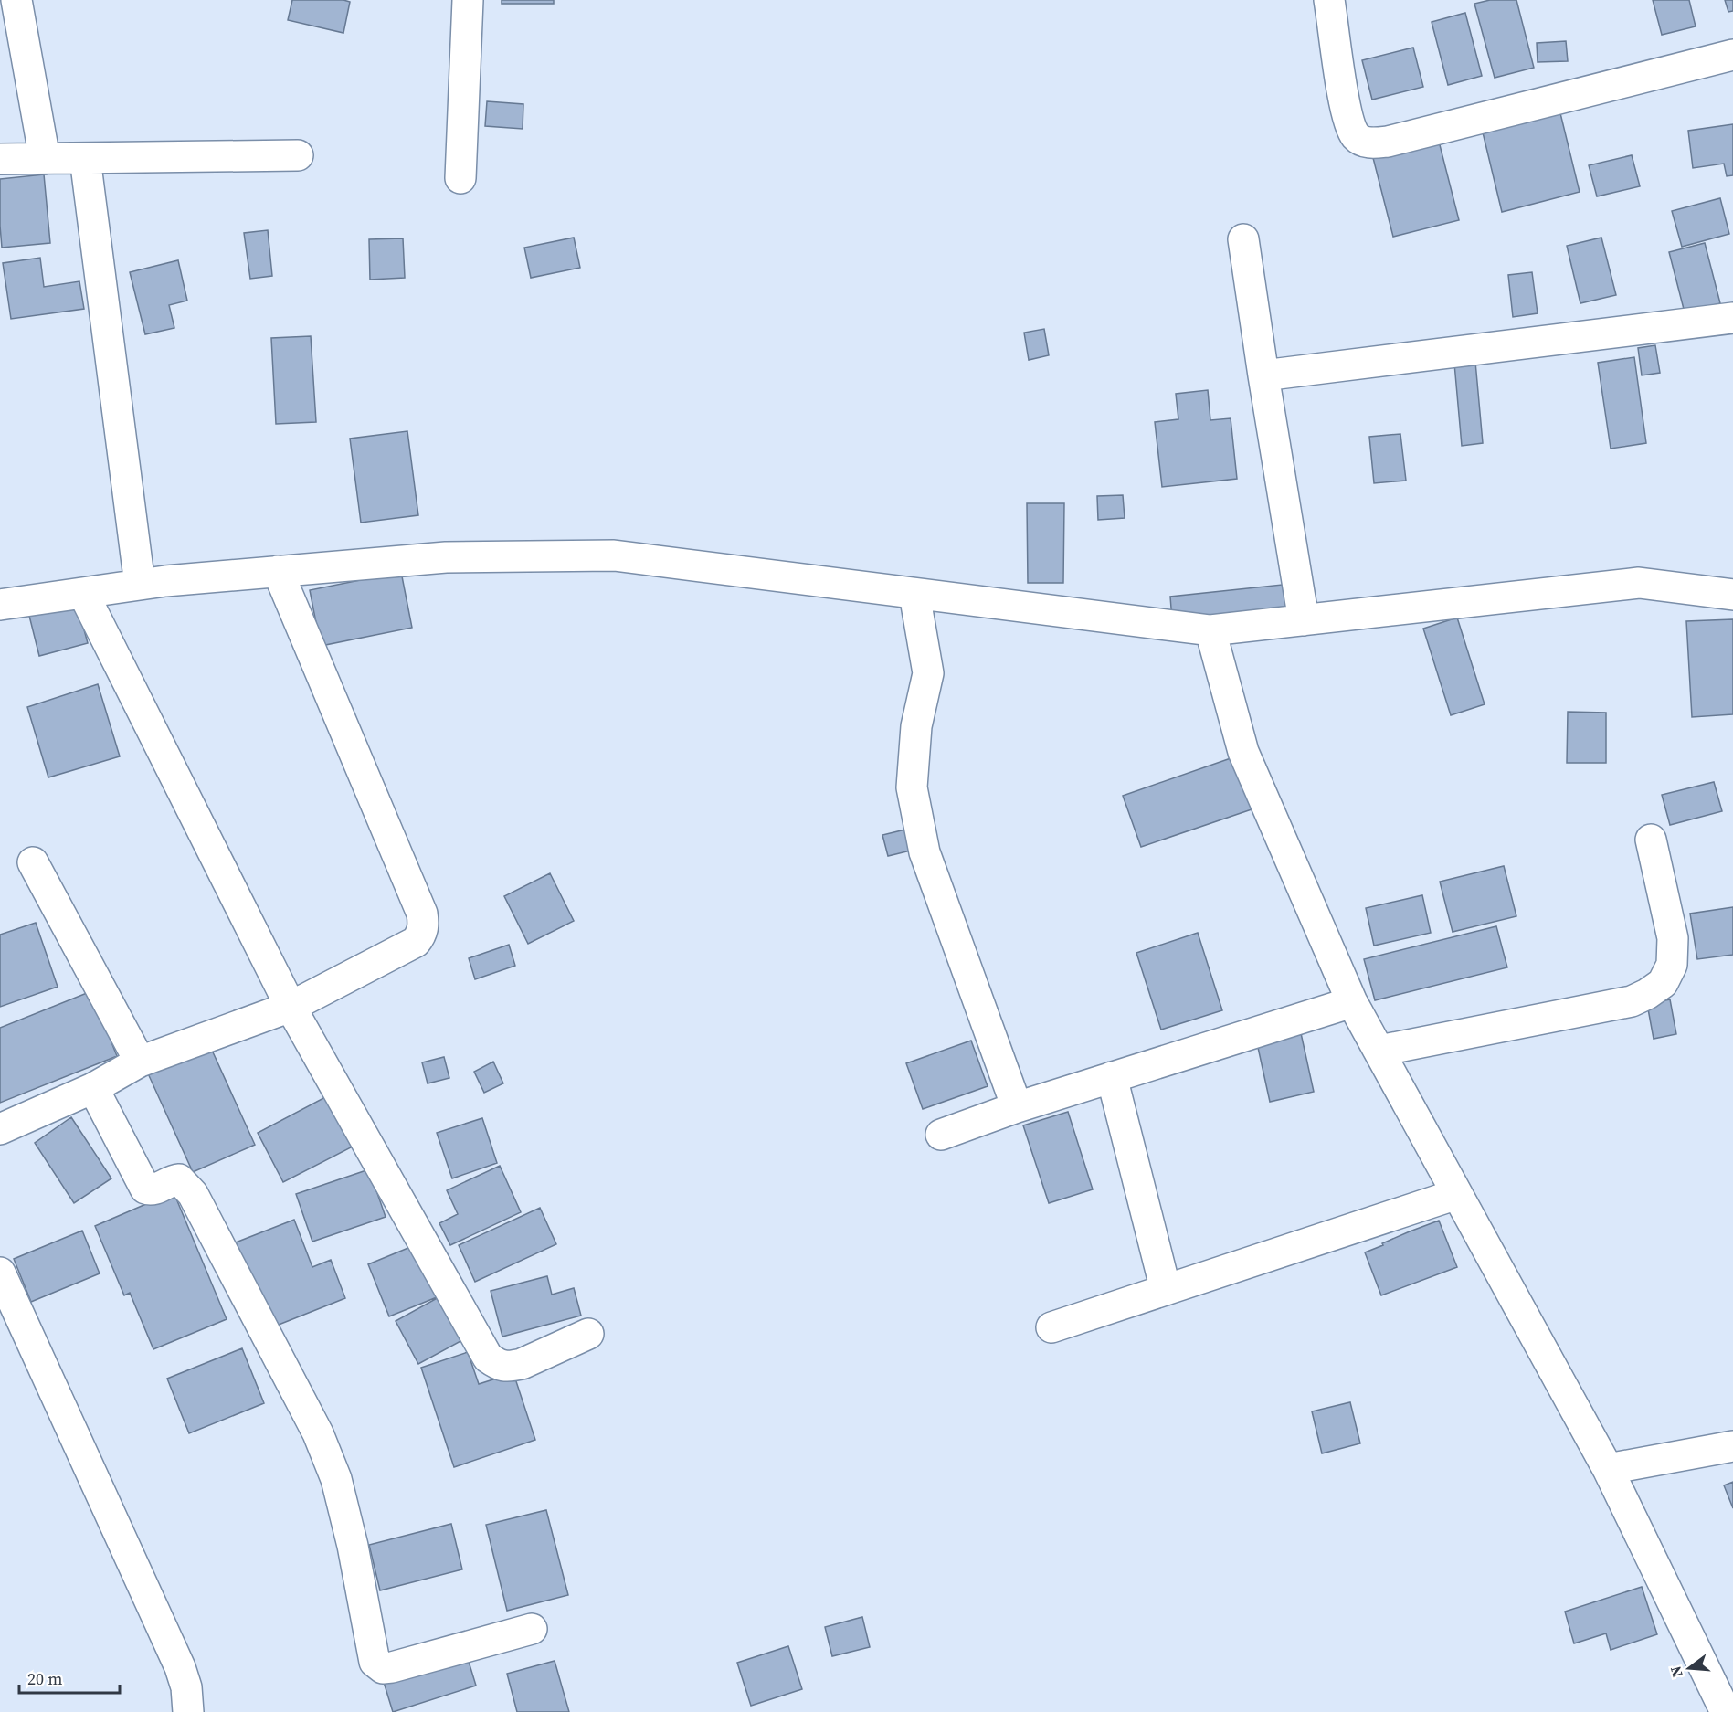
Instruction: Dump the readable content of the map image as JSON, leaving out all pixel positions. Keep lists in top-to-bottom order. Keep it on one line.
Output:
{"scale_bar":"20 m","north":"left"}
